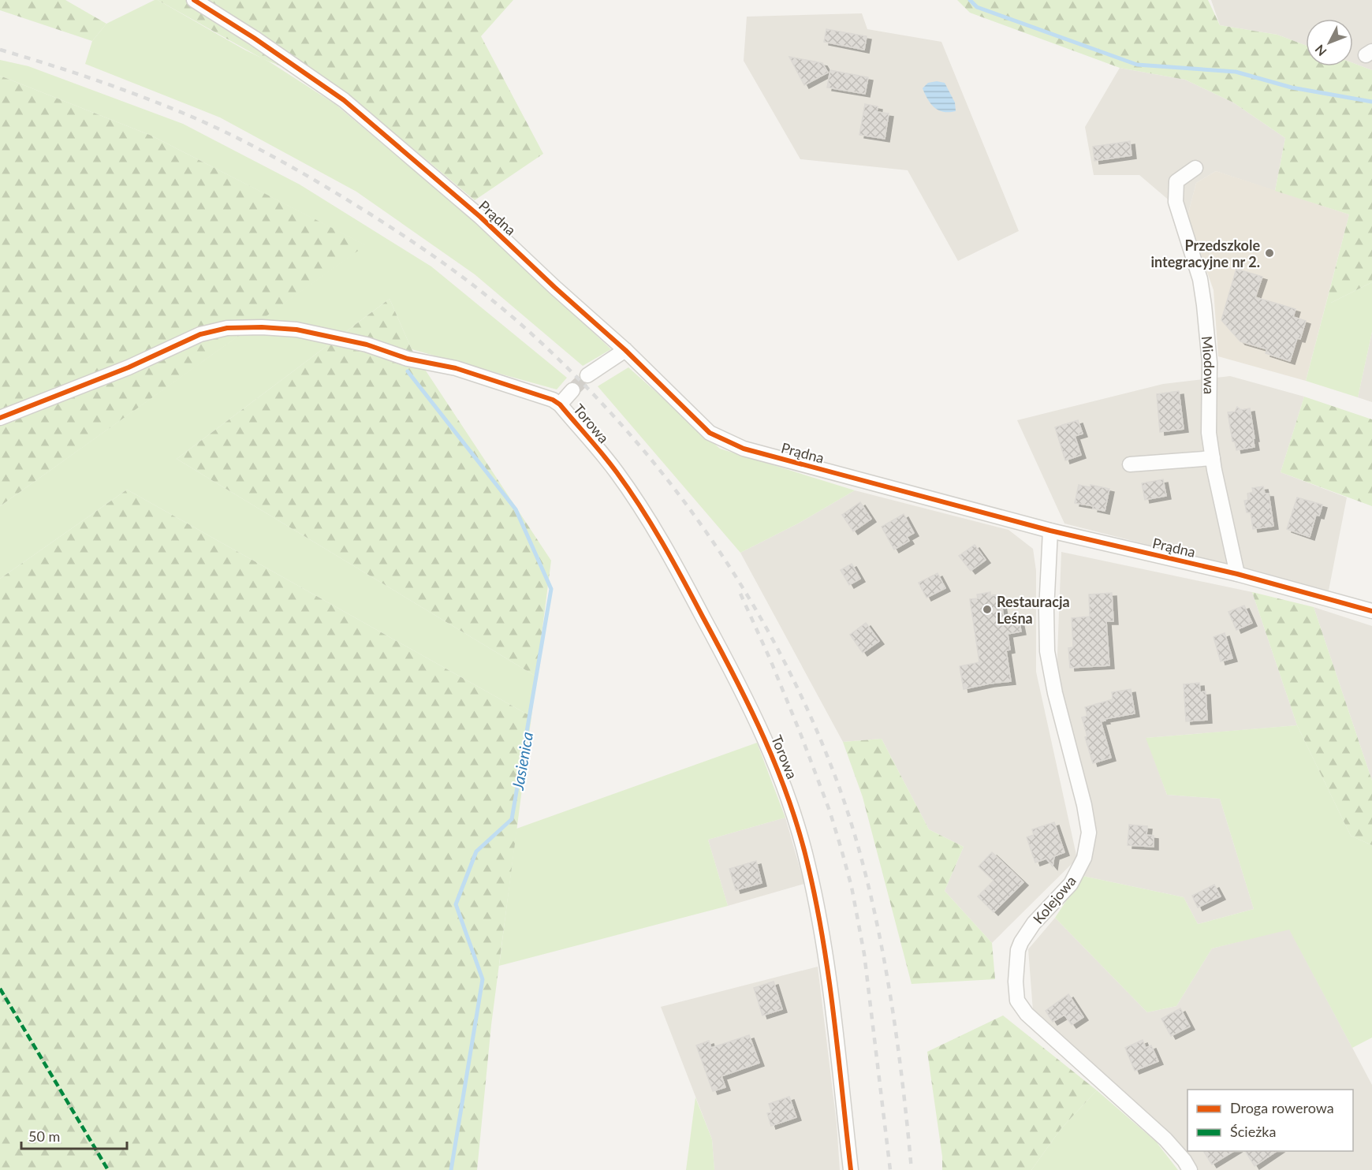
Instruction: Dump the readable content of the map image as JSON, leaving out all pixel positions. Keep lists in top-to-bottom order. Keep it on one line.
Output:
{"streets":{"street":["Prądna","Miodowa","Torowa","Kolejowa"]},"crossings":[["Prądna","Miodowa"],["Prądna","Kolejowa"]],"water":["Jasienica"],"places":["Przedszkole integracyjne nr 2.","Restauracja Leśna"],"legend":["Droga rowerowa","Ścieżka"],"scale_bar":"50 m","north":"bottom left"}
